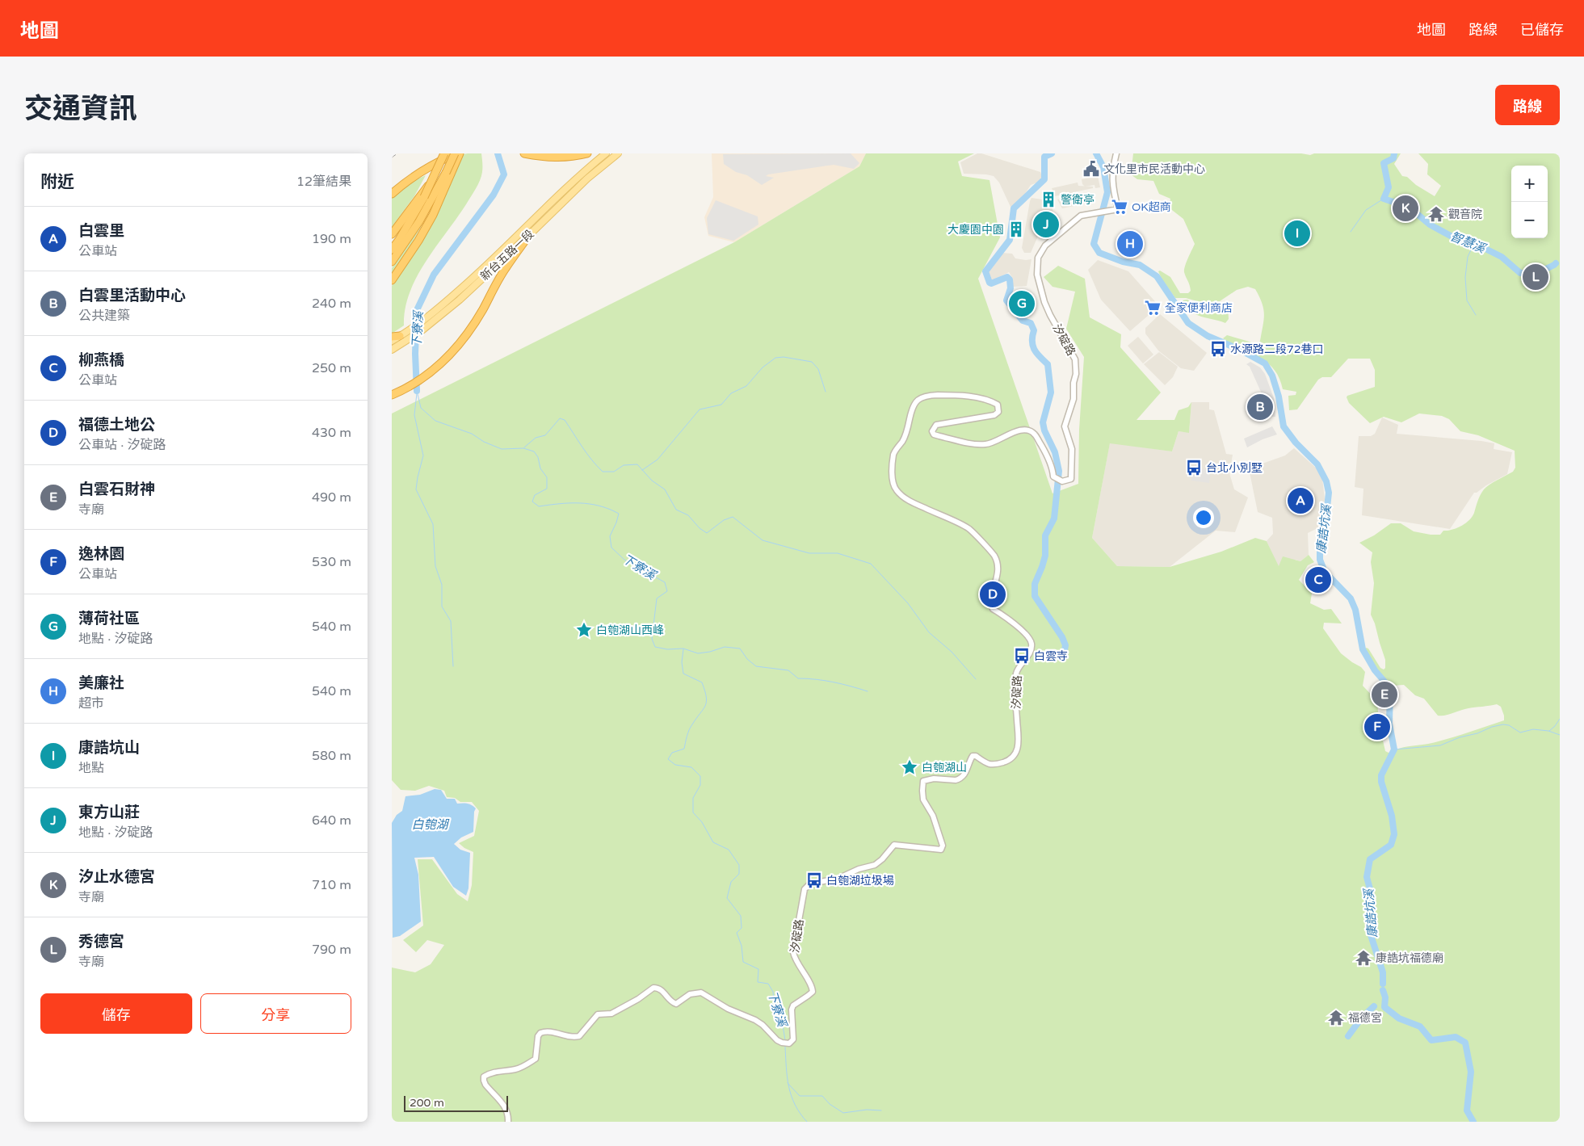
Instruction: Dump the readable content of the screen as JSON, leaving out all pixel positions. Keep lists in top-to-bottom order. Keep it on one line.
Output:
{"streets":{"main road":["新台五路一段"],"street":["汐碇路"]},"water":["智慧溪","下寮溪","康誥坑溪","白匏湖"],"places":{"public building":["文化里市民活動中心"],"building":["警衛亭","大慶園中園"],"supermarket":["OK超商","全家便利商店"],"temple":["觀音院","康誥坑福德廟","福德宮"],"bus stop":["水源路二段72巷口","台北小別墅","白雲寺","白匏湖垃圾場"],"place":["白匏湖山西峰","白匏湖山"]},"scale_bar":"200 m","page":{"header":"地圖","nav":["地圖","路線","已儲存"],"title":"交通資訊","buttons":["路線",["儲存","分享"]],"heading":["附近","12筆結果"],"map_buttons":["+","−"],"pins":["K","J","I","H","L","G","B","A","C","D","E","F"],"list":[{"mark":"A","name":"白雲里","note":"公車站","value":"190 m"},{"mark":"B","name":"白雲里活動中心","note":"公共建築","value":"240 m"},{"mark":"C","name":"柳燕橋","note":"公車站","value":"250 m"},{"mark":"D","name":"福德土地公","note":"公車站 · 汐碇路","value":"430 m"},{"mark":"E","name":"白雲石財神","note":"寺廟","value":"490 m"},{"mark":"F","name":"逸林園","note":"公車站","value":"530 m"},{"mark":"G","name":"薄荷社區","note":"地點 · 汐碇路","value":"540 m"},{"mark":"H","name":"美廉社","note":"超市","value":"540 m"},{"mark":"I","name":"康誥坑山","note":"地點","value":"580 m"},{"mark":"J","name":"東方山莊","note":"地點 · 汐碇路","value":"640 m"},{"mark":"K","name":"汐止水德宮","note":"寺廟","value":"710 m"},{"mark":"L","name":"秀德宮","note":"寺廟","value":"790 m"}],"scale":"200 m"}}
